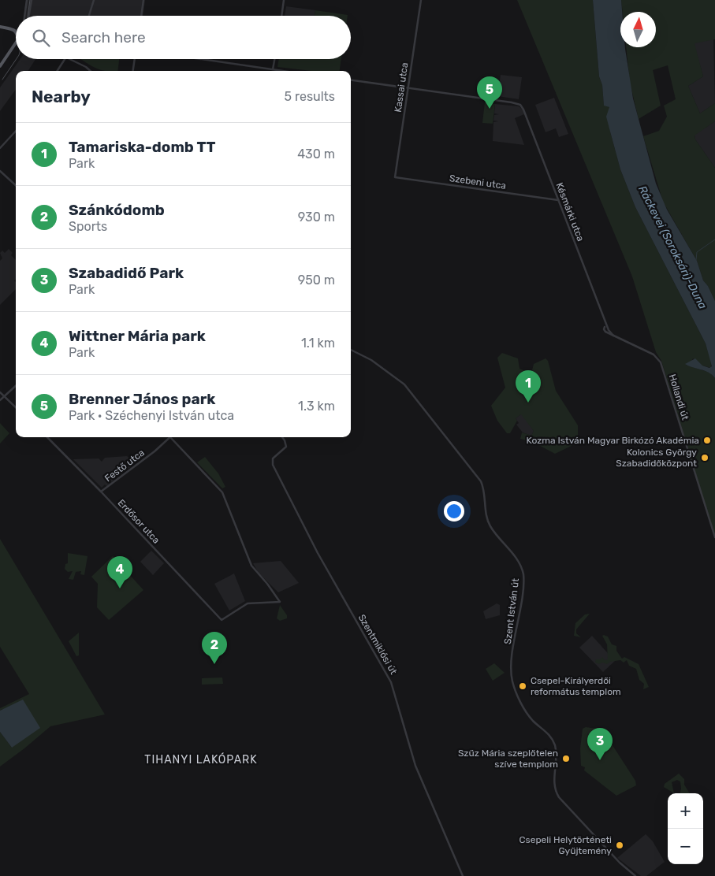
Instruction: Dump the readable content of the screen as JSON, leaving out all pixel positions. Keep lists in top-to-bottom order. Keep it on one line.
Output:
{"streets":{"street":["Kassai utca","Szebeni utca","Késmárki utca","Hollandi út","Festő utca","Erdősor utca","Szent István út","Szentmiklósi út"]},"crossings":[["Kassai utca","Szebeni utca"],["Kassai utca","Késmárki utca"],["Szebeni utca","Késmárki utca"],["Festő utca","Erdősor utca"]],"districts":["TIHANYI LAKÓPARK"],"water":["Ráckevei (Soroksári)-Duna"],"places":["Kozma István Magyar Birkózó Akadémia","Kolonics György Szabadidőközpont","Csepel-Királyerdői református templom","Szűz Mária szeplőtelen szíve templom","Csepeli Helytörténeti Gyűjtemény"],"north":"top","page":{"search":"Search here","heading":["Nearby","5 results"],"pins":["5","1","4","2","3"],"list":[{"mark":"1","name":"Tamariska-domb TT","note":"Park","value":"430 m"},{"mark":"2","name":"Szánkódomb","note":"Sports","value":"930 m"},{"mark":"3","name":"Szabadidő Park","note":"Park","value":"950 m"},{"mark":"4","name":"Wittner Mária park","note":"Park","value":"1.1 km"},{"mark":"5","name":"Brenner János park","note":"Park · Széchenyi István utca","value":"1.3 km"}],"map_buttons":["+","−"]}}
